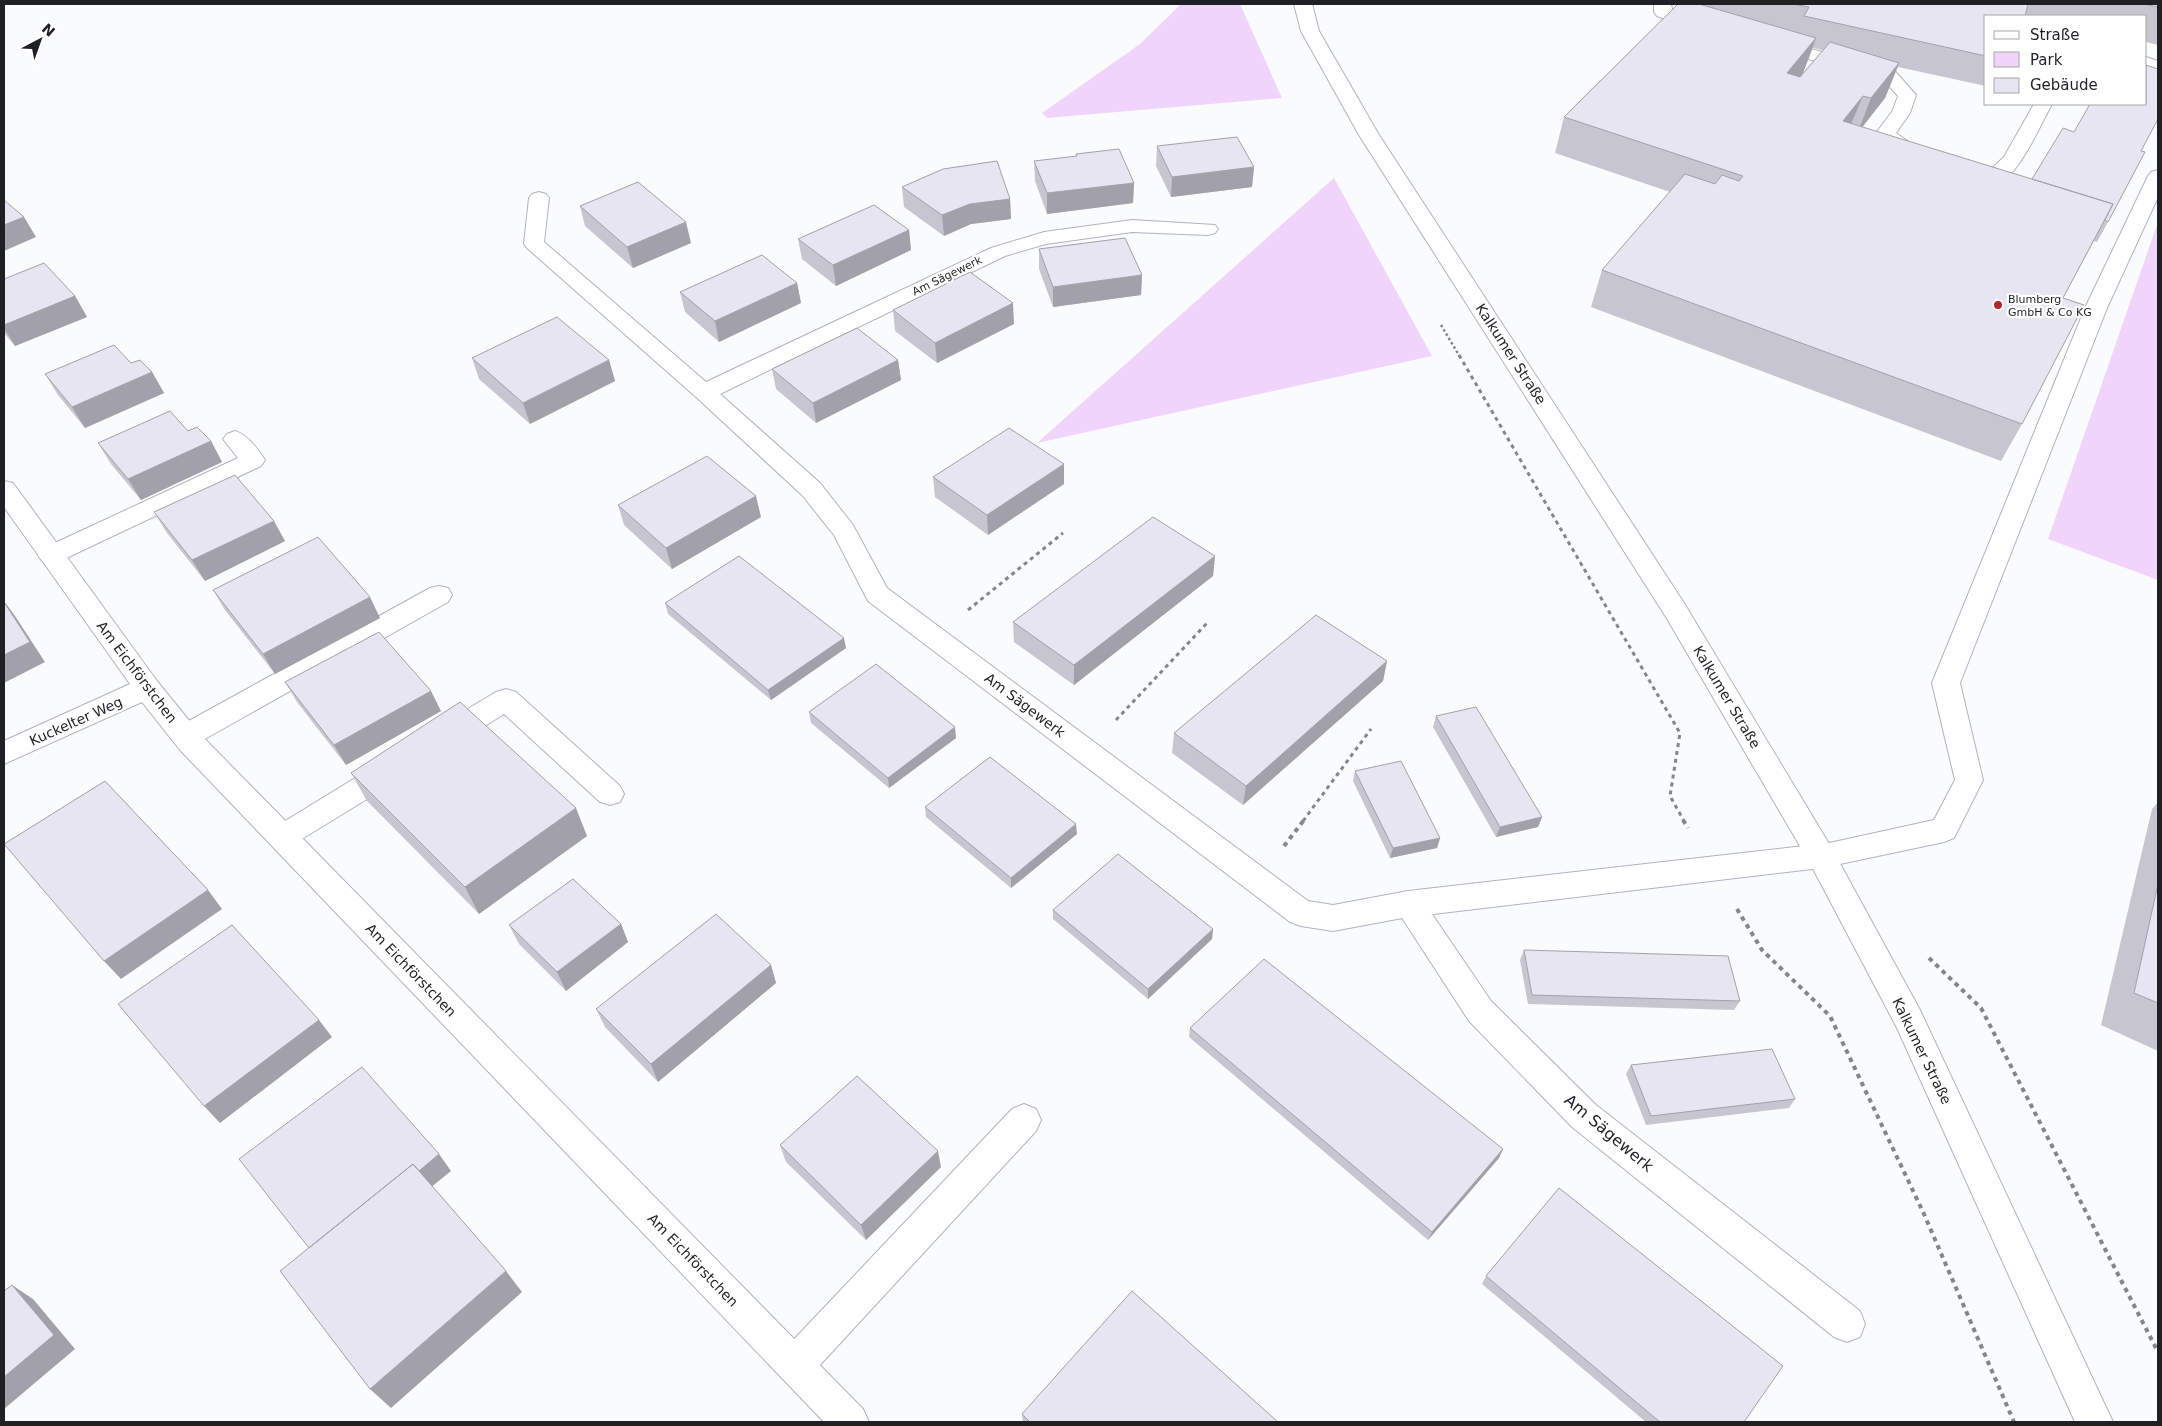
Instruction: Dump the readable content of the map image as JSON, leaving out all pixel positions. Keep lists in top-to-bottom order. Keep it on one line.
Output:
{"streets":{"street":["Am Sägewerk","Kalkumer Straße","Am Eichförstchen","Kuckelter Weg"]},"crossings":[["Am Sägewerk","Kalkumer Straße"],["Am Eichförstchen","Kuckelter Weg"]],"places":["Blumberg GmbH & Co KG"],"legend":["Straße","Park","Gebäude"],"north":"top right"}
